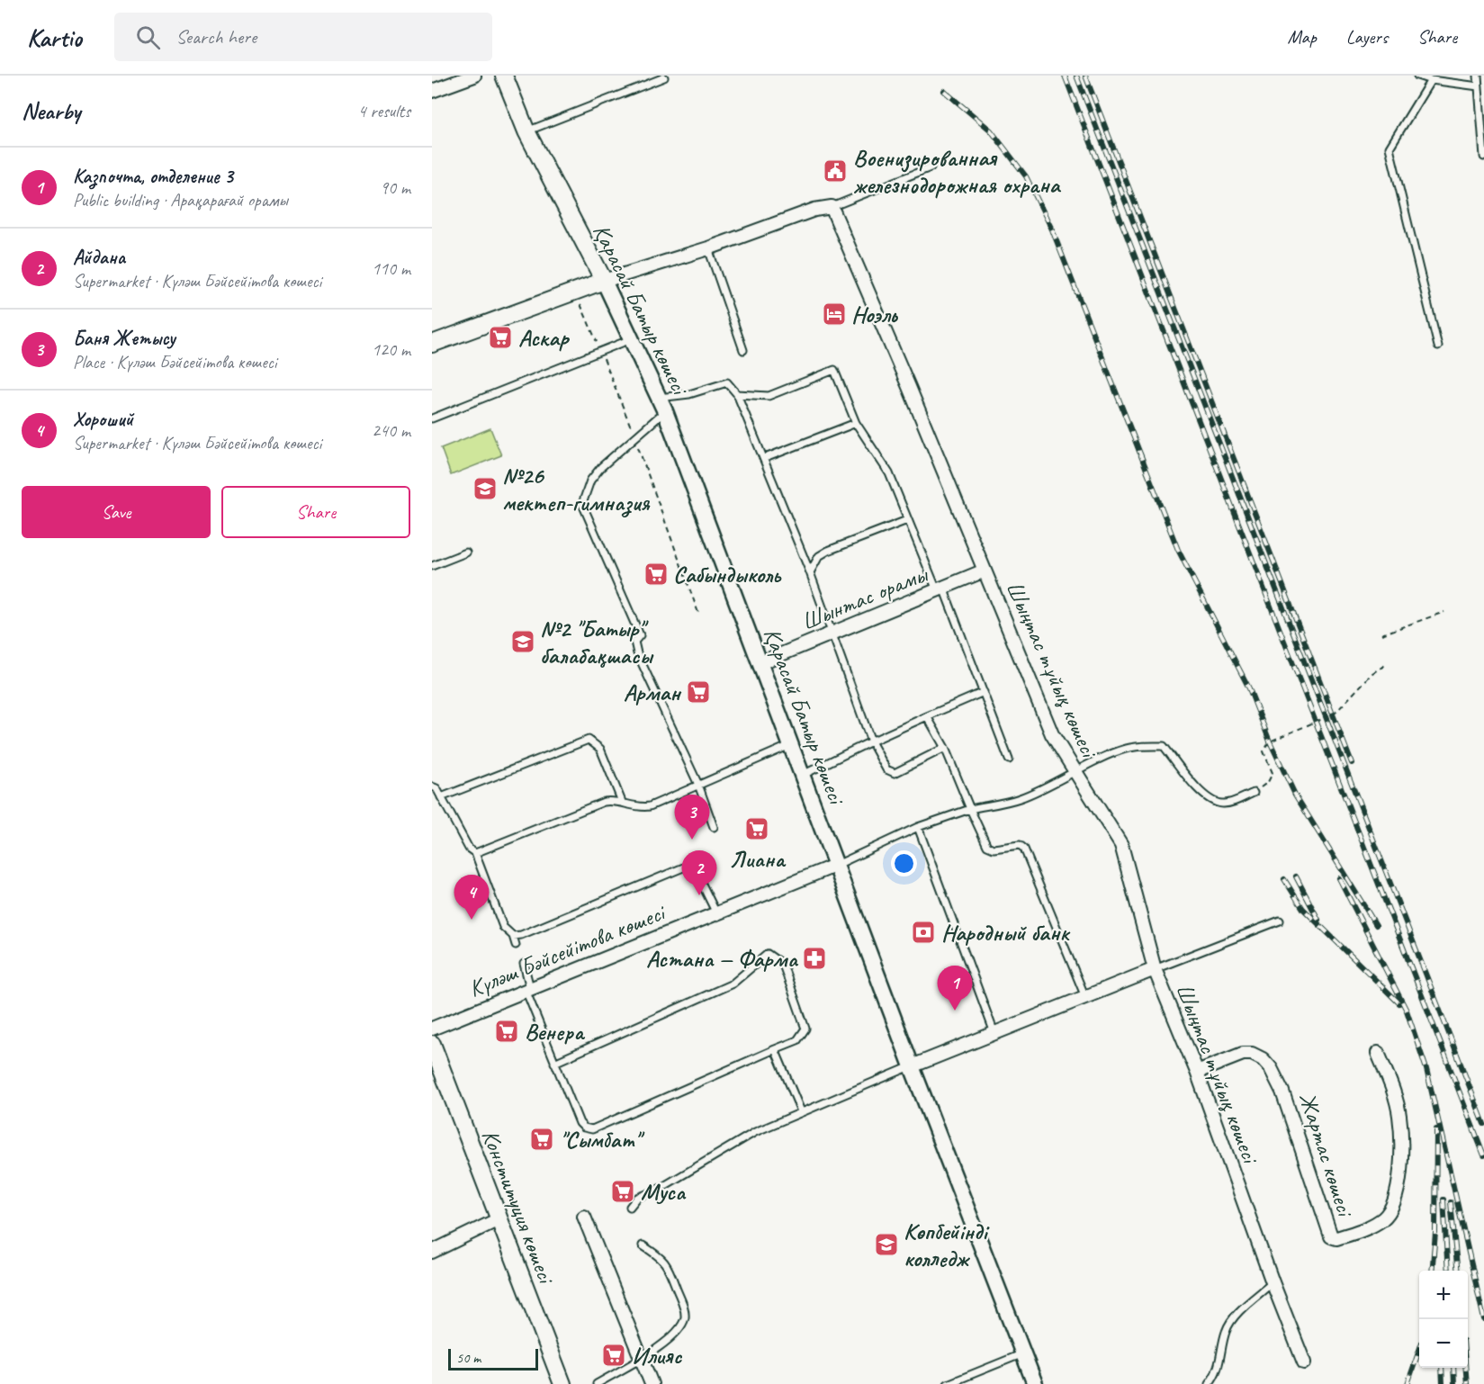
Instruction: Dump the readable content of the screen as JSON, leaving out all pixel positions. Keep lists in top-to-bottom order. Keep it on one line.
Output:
{"streets":{"main road":["Қарасай Батыр көшесі","Конституция көшесі"],"street":["Шынтас орамы","Шыңтас тұйық көшесі","Күләш Бәйсейітова көшесі","Жартас көшесі"]},"crossings":[["Қарасай Батыр көшесі","Шынтас орамы"],["Қарасай Батыр көшесі","Күләш Бәйсейітова көшесі"],["Шынтас орамы","Шыңтас тұйық көшесі"],["Шыңтас тұйық көшесі","Жартас көшесі"]],"places":{"public building":["Военизированная железнодорожная охрана"],"hotel":["Ноэль"],"supermarket":["Аскар","Сабындыколь","Арман","Лиана","Венера","\"Сымбат\"","Муса","Илияс"],"school or university":["№26 мектеп-гимназия","№2 \"Батыр\" балабақшасы","Көпбейінді колледж"],"bank":["Народный банк"],"pharmacy":["Астана — Фарма"]},"scale_bar":"50 m","page":{"header":"Kartio","search":"Search here","nav":["Map","Layers","Share"],"heading":["Nearby","4 results"],"list":[{"mark":"1","name":"Казпочта, отделение 3","note":"Public building · Арақарағай орамы","value":"90 m"},{"mark":"2","name":"Айдана","note":"Supermarket · Күләш Бәйсейітова көшесі","value":"110 m"},{"mark":"3","name":"Баня Жетысу","note":"Place · Күләш Бәйсейітова көшесі","value":"120 m"},{"mark":"4","name":"Хороший","note":"Supermarket · Күләш Бәйсейітова көшесі","value":"240 m"}],"buttons":["Save","Share"],"pins":["3","2","4","1"],"map_buttons":["+","−"],"scale":"50 m"}}
